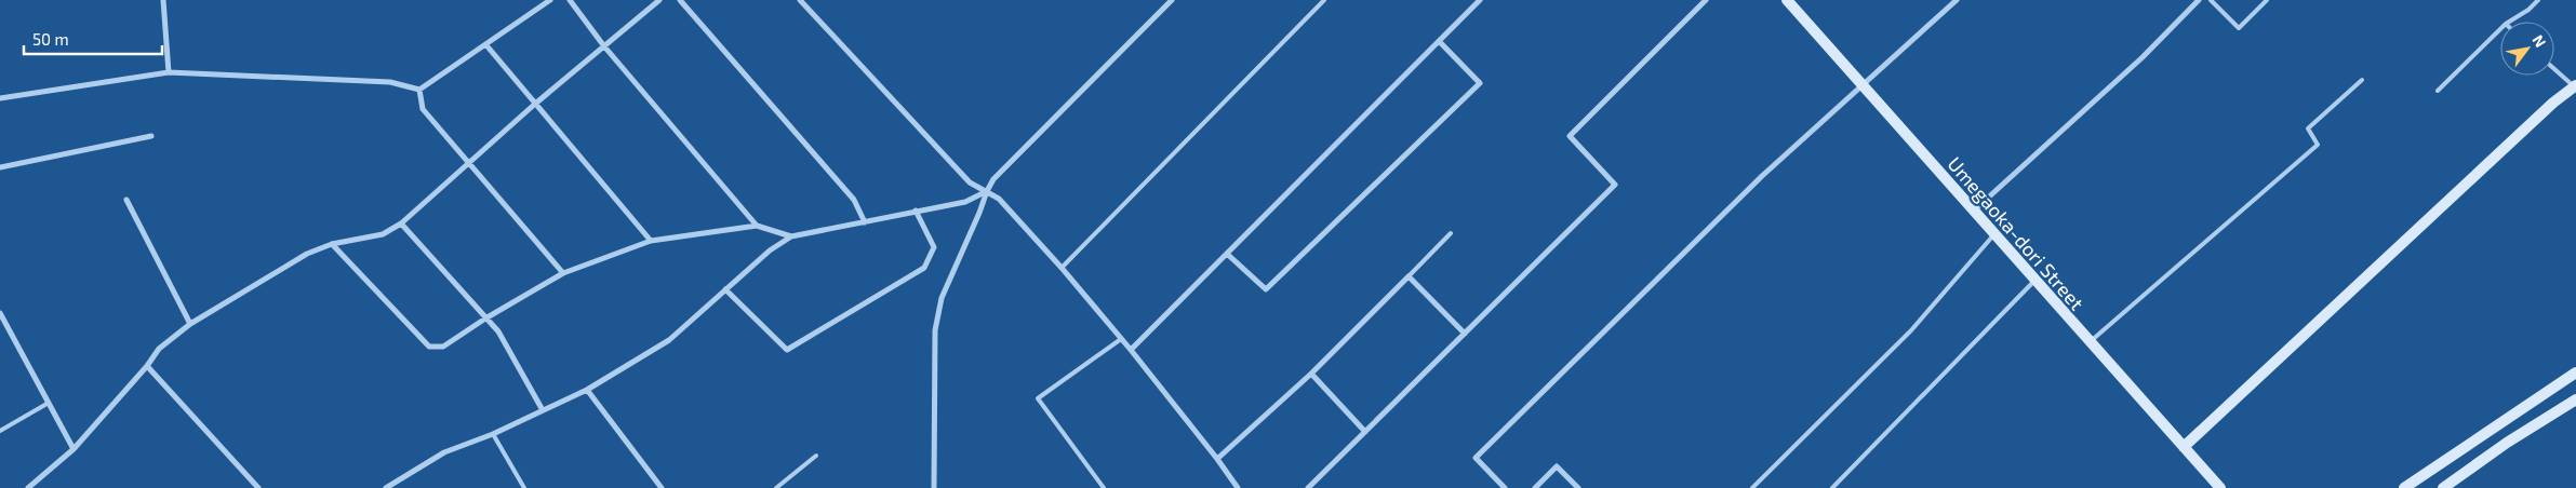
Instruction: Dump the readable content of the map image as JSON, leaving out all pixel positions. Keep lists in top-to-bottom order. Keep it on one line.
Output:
{"streets":{"street":["Umegaoka-dori Street"]},"scale_bar":"50 m","north":"top right"}
